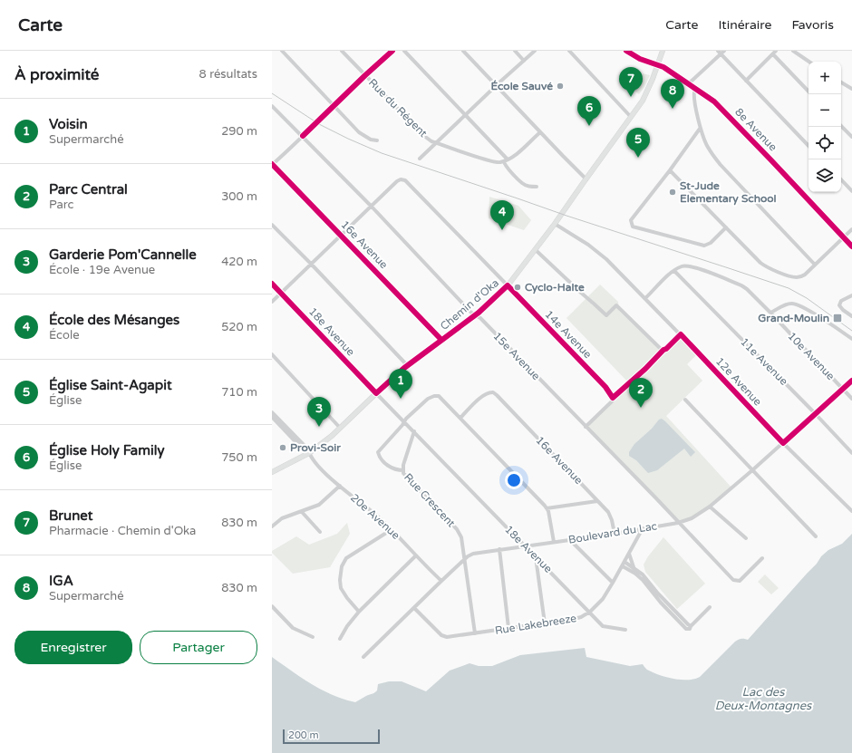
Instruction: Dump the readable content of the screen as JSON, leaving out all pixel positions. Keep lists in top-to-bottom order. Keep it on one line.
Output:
{"streets":{"main road":["Chemin d'Oka"],"street":["Rue du Régent","8e Avenue","16e Avenue","18e Avenue","14e Avenue","15e Avenue","10e Avenue","11e Avenue","12e Avenue","Rue Crescent","20e Avenue","Boulevard du Lac","Rue Lakebreeze"]},"crossings":[["8e Avenue","Chemin d'Oka"],["16e Avenue","Chemin d'Oka"],["16e Avenue","Boulevard du Lac"],["Chemin d'Oka","18e Avenue"],["Chemin d'Oka","14e Avenue"],["Chemin d'Oka","15e Avenue"],["Chemin d'Oka","12e Avenue"],["Chemin d'Oka","20e Avenue"],["18e Avenue","Rue Crescent"],["18e Avenue","Boulevard du Lac"],["18e Avenue","Rue Lakebreeze"],["14e Avenue","15e Avenue"],["15e Avenue","Boulevard du Lac"],["10e Avenue","11e Avenue"],["10e Avenue","12e Avenue"],["10e Avenue","Boulevard du Lac"],["11e Avenue","Boulevard du Lac"],["12e Avenue","Boulevard du Lac"],["Rue Crescent","Boulevard du Lac"],["Rue Crescent","Rue Lakebreeze"],["20e Avenue","Boulevard du Lac"],["Boulevard du Lac","Rue Lakebreeze"]],"water":["Lac des Deux-Montagnes"],"places":{"other":["École Sauvé","St-Jude Elementary School","Cyclo-Halte","Provi-Soir"],"transit":["Grand-Moulin"]},"scale_bar":"200 m","page":{"header":"Carte","nav":["Carte","Itinéraire","Favoris"],"heading":["À proximité","8 résultats"],"map_buttons":["+","−"],"pins":["7","8","6","5","4","1","2","3"],"list":[{"mark":"1","name":"Voisin","note":"Supermarché","value":"290 m"},{"mark":"2","name":"Parc Central","note":"Parc","value":"300 m"},{"mark":"3","name":"Garderie Pom'Cannelle","note":"École · 19e Avenue","value":"420 m"},{"mark":"4","name":"École des Mésanges","note":"École","value":"520 m"},{"mark":"5","name":"Église Saint-Agapit","note":"Église","value":"710 m"},{"mark":"6","name":"Église Holy Family","note":"Église","value":"750 m"},{"mark":"7","name":"Brunet","note":"Pharmacie · Chemin d'Oka","value":"830 m"},{"mark":"8","name":"IGA","note":"Supermarché","value":"830 m"}],"buttons":["Enregistrer","Partager"],"scale":"200 m"}}
